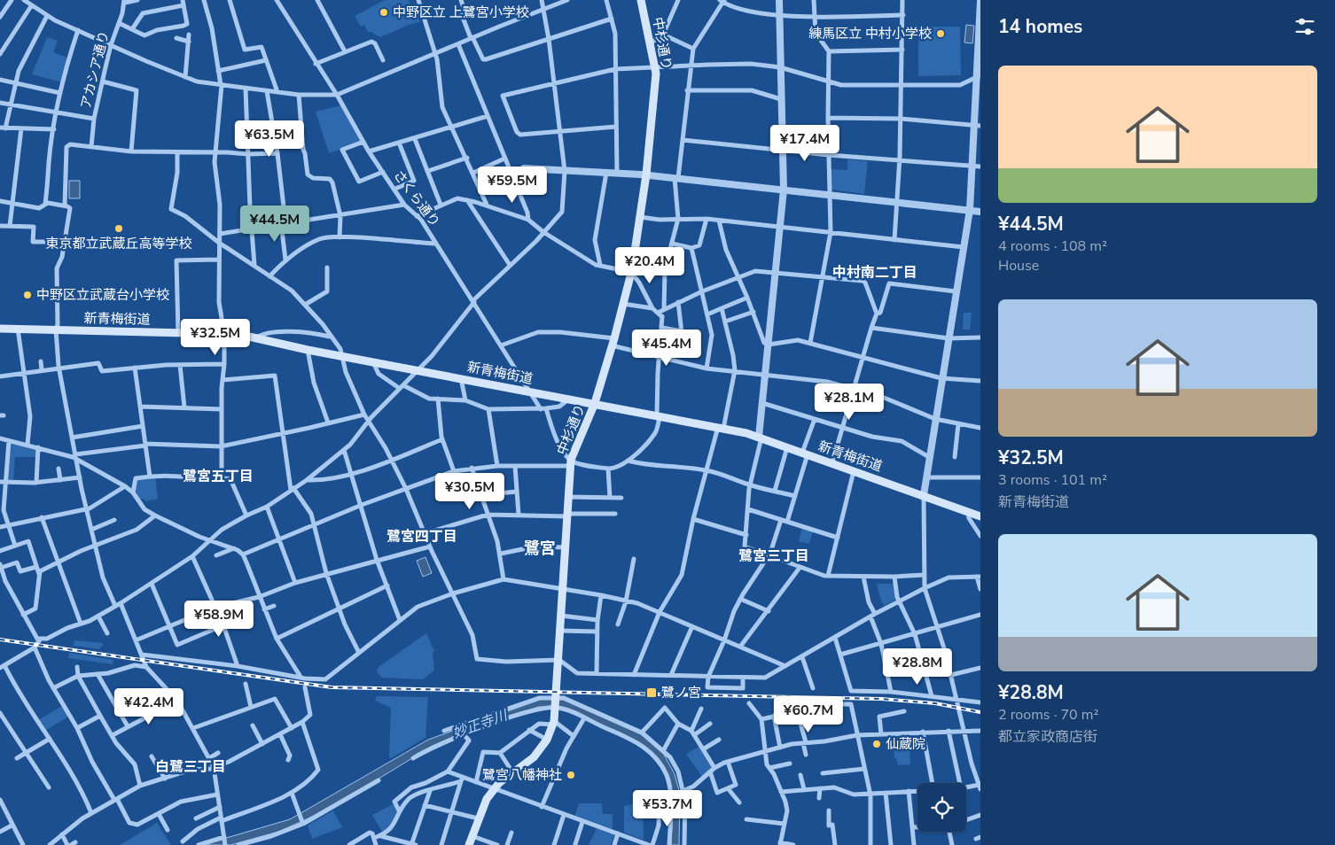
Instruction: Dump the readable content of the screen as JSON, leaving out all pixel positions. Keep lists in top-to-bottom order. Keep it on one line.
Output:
{"streets":{"main road":["中杉通り","新青梅街道"],"street":["アカシア通り","さくら通り"]},"crossings":[["中杉通り","さくら通り"],["中杉通り","新青梅街道"],["さくら通り","新青梅街道"]],"districts":["中村南二丁目","鷺宮五丁目","鷺宮四丁目","鷺宮","鷺宮三丁目","白鷺三丁目"],"water":["妙正寺川"],"places":{"other":["中野区立 上鷺宮小学校","練馬区立 中村小学校","東京都立武蔵丘高等学校","中野区立武蔵台小学校","仙蔵院","鷺宮八幡神社"],"transit":["鷺ノ宮"]},"page":{"heading":"14 homes","list":[{"name":"¥44.5M","note":"4 rooms · 108 m² · House"},{"name":"¥32.5M","note":"3 rooms · 101 m² · 新青梅街道"},{"name":"¥28.8M","note":"2 rooms · 70 m² · 都立家政商店街"}],"price":["¥63.5M","¥17.4M","¥59.5M","¥44.5M","¥20.4M","¥32.5M","¥45.4M","¥28.1M","¥30.5M","¥58.9M","¥28.8M","¥42.4M","¥60.7M","¥53.7M"]}}
